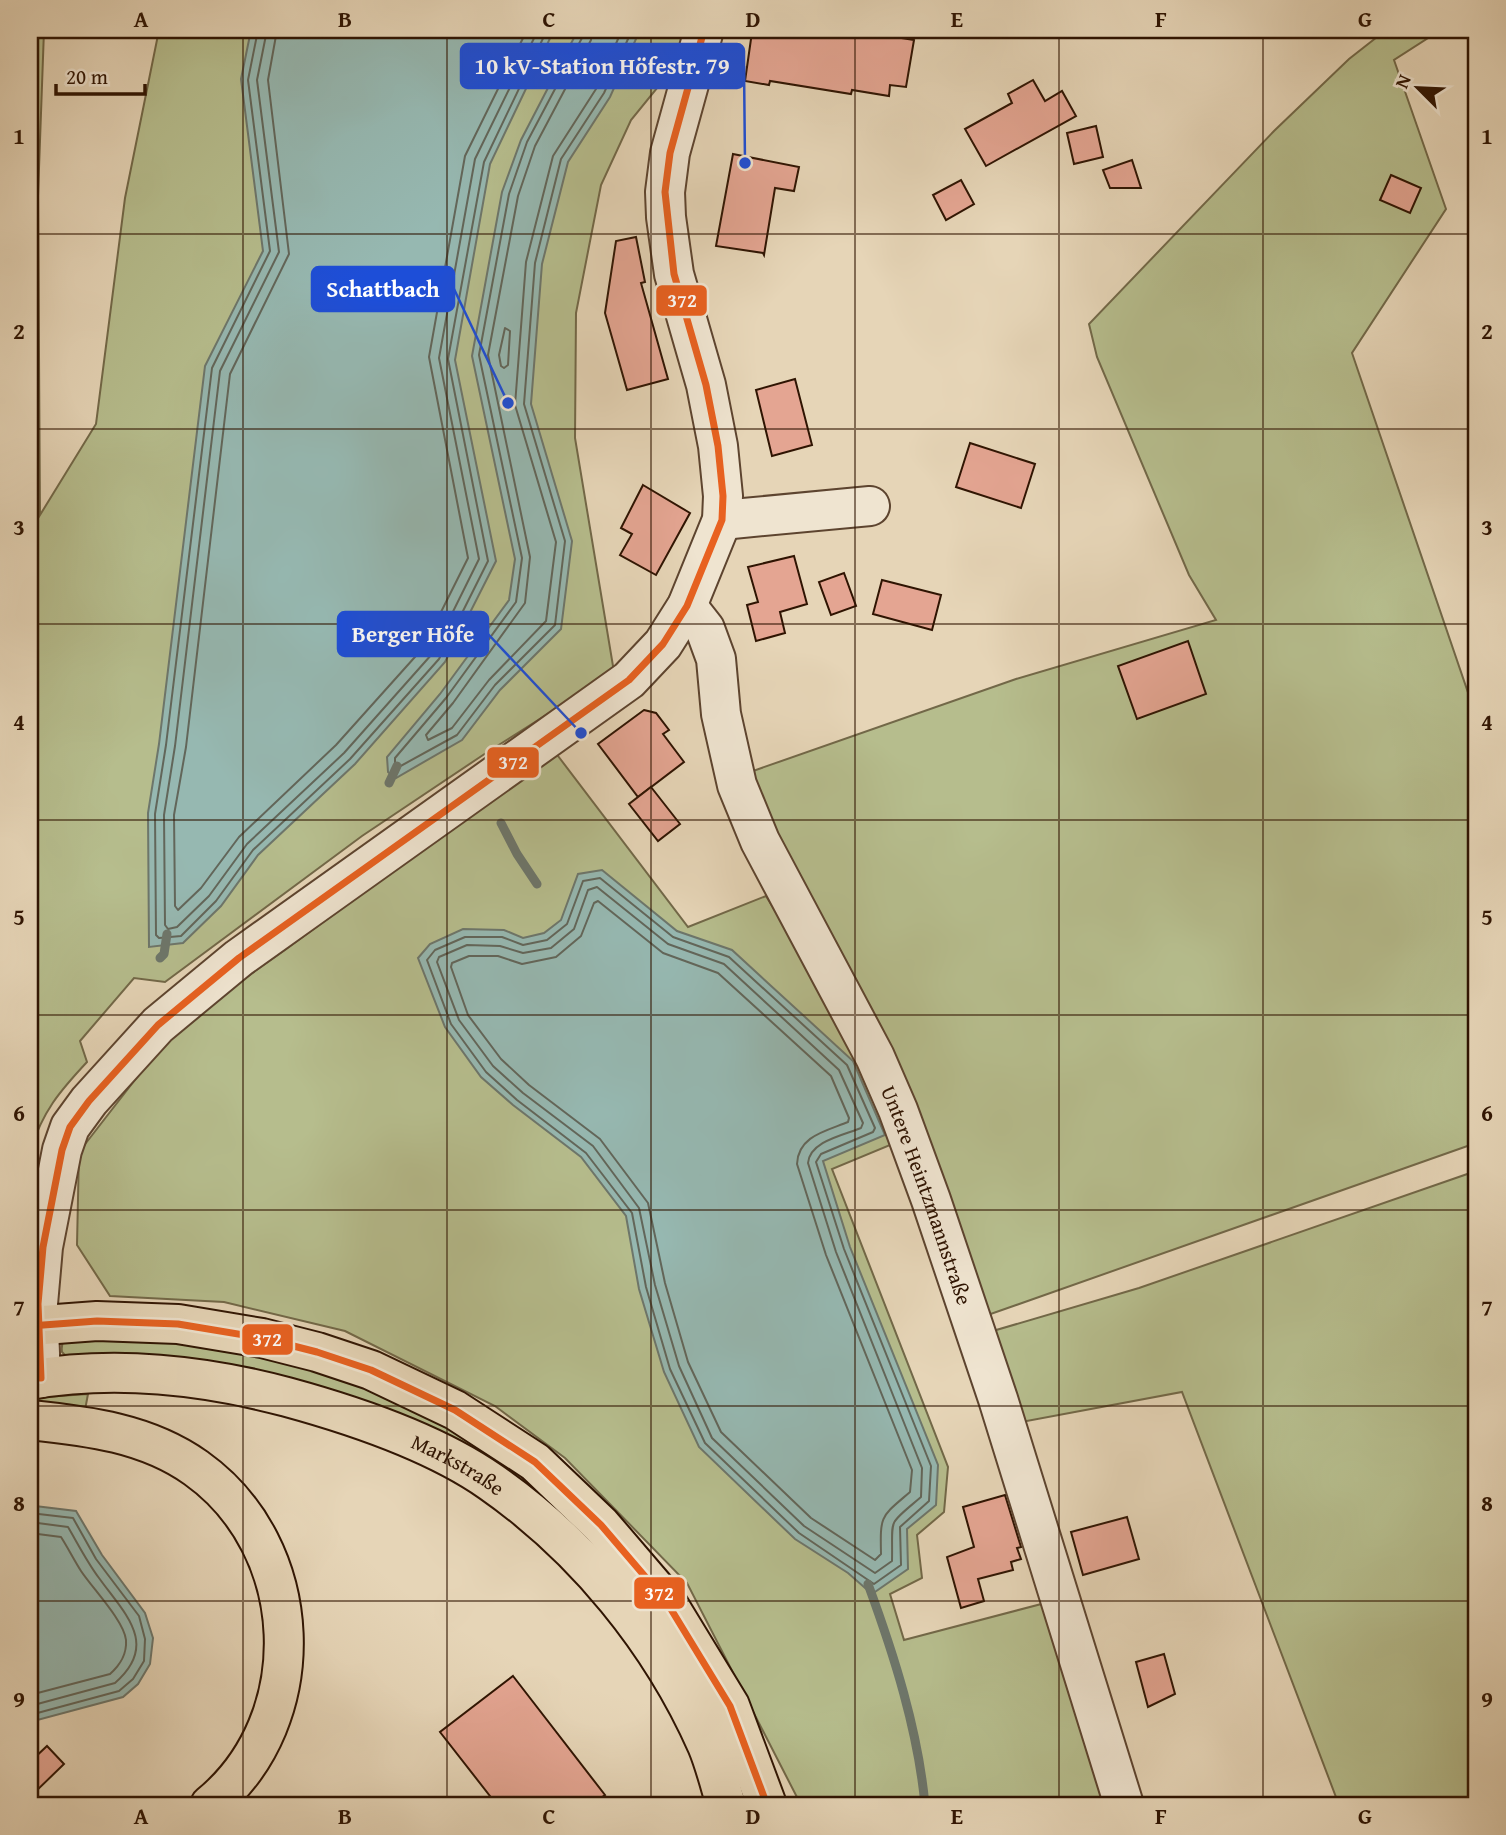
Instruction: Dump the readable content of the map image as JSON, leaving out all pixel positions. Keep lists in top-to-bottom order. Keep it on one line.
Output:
{"streets":{"main road":["Markstraße"],"street":["Untere Heintzmannstraße"]},"places":["10 kV-Station Höfestr. 79","Schattbach","Berger Höfe"],"lines":["transit line 372"],"scale_bar":"20 m","north":"top left","grid":{"columns":["A","B","C","D","E","F","G"],"rows":["1","2","3","4","5","6","7","8","9"]}}
